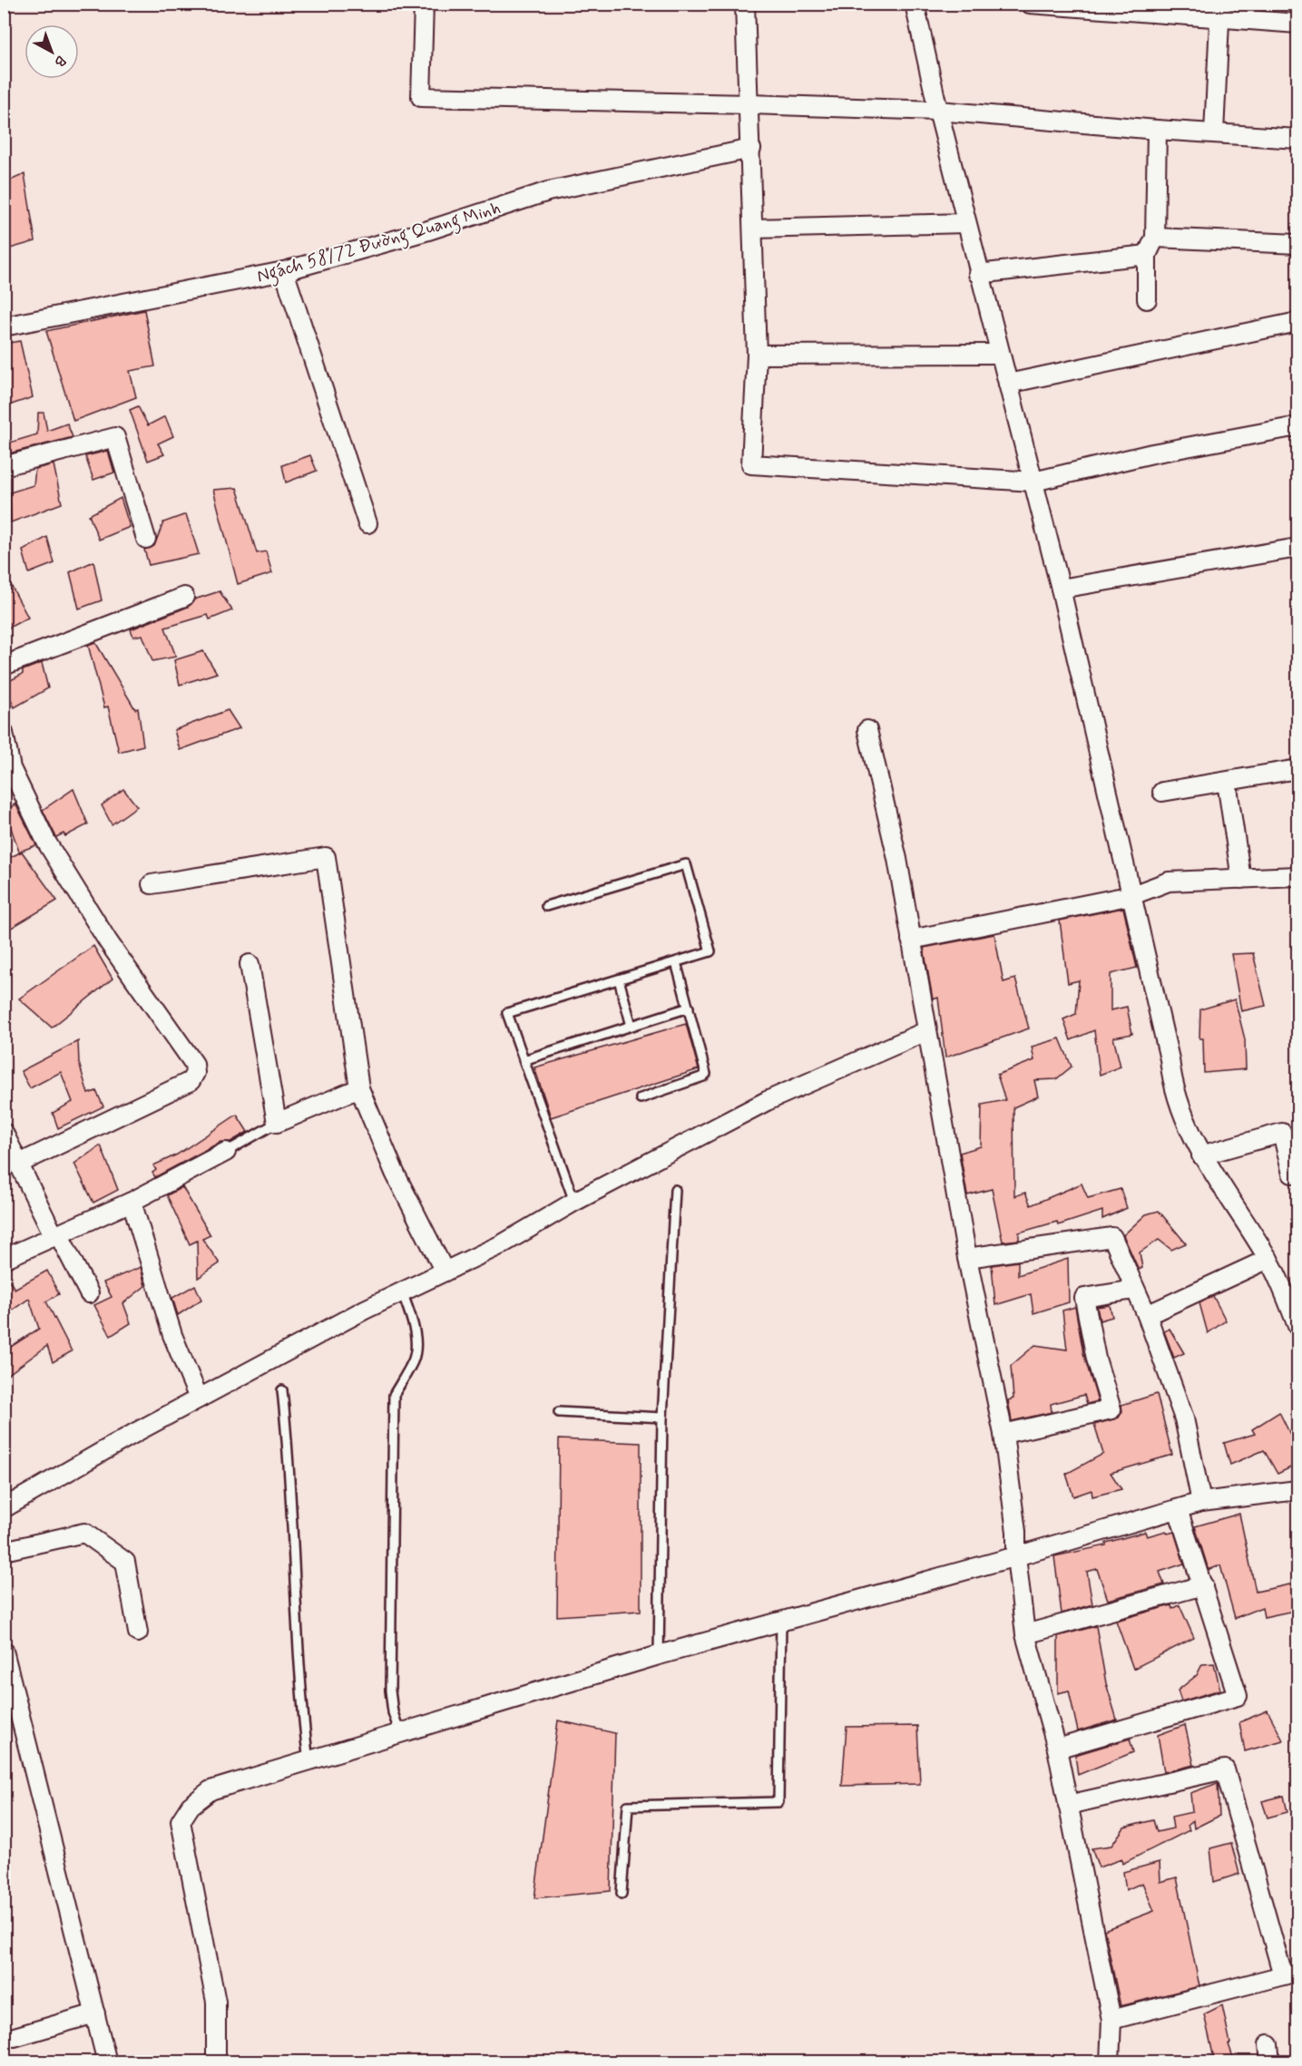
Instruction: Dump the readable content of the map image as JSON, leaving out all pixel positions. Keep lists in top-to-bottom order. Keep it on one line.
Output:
{"streets":{"street":["Ngách 58/72 Đường Quang Minh"]},"north":"bottom right"}
